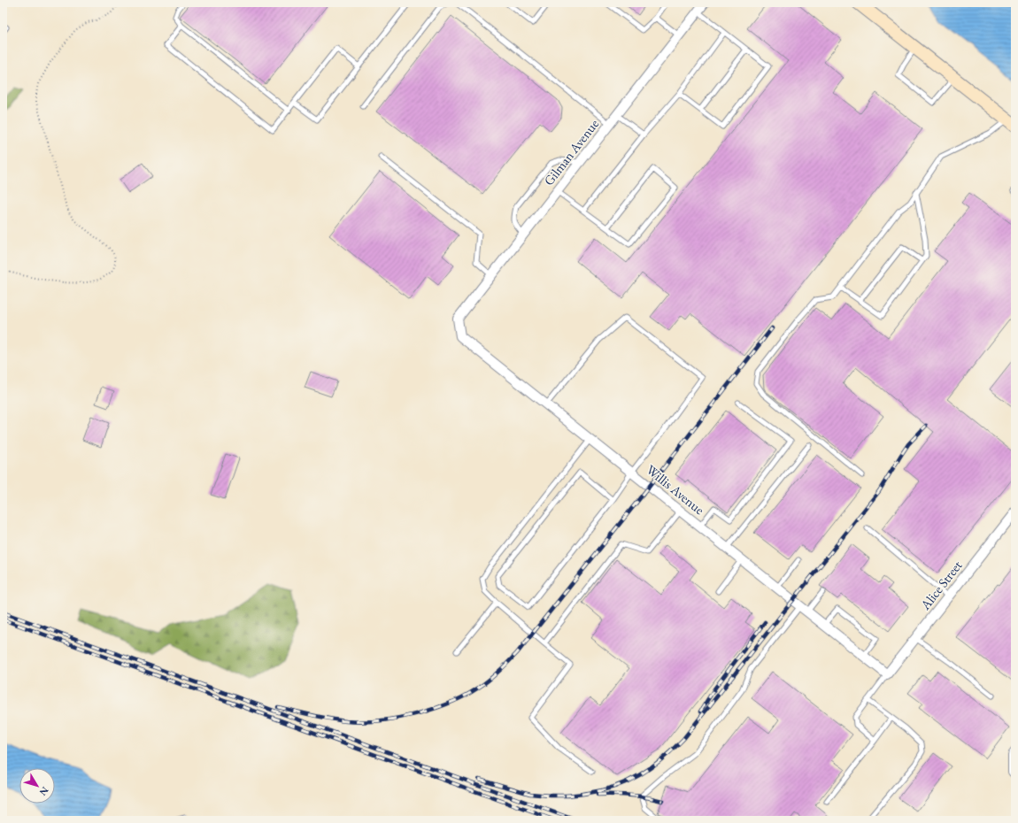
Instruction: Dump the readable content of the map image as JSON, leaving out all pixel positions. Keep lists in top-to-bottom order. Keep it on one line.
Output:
{"streets":{"street":["Gilman Avenue","Willis Avenue","Alice Street"]},"crossings":[["Gilman Avenue","Willis Avenue"],["Willis Avenue","Alice Street"]],"north":"bottom right"}
